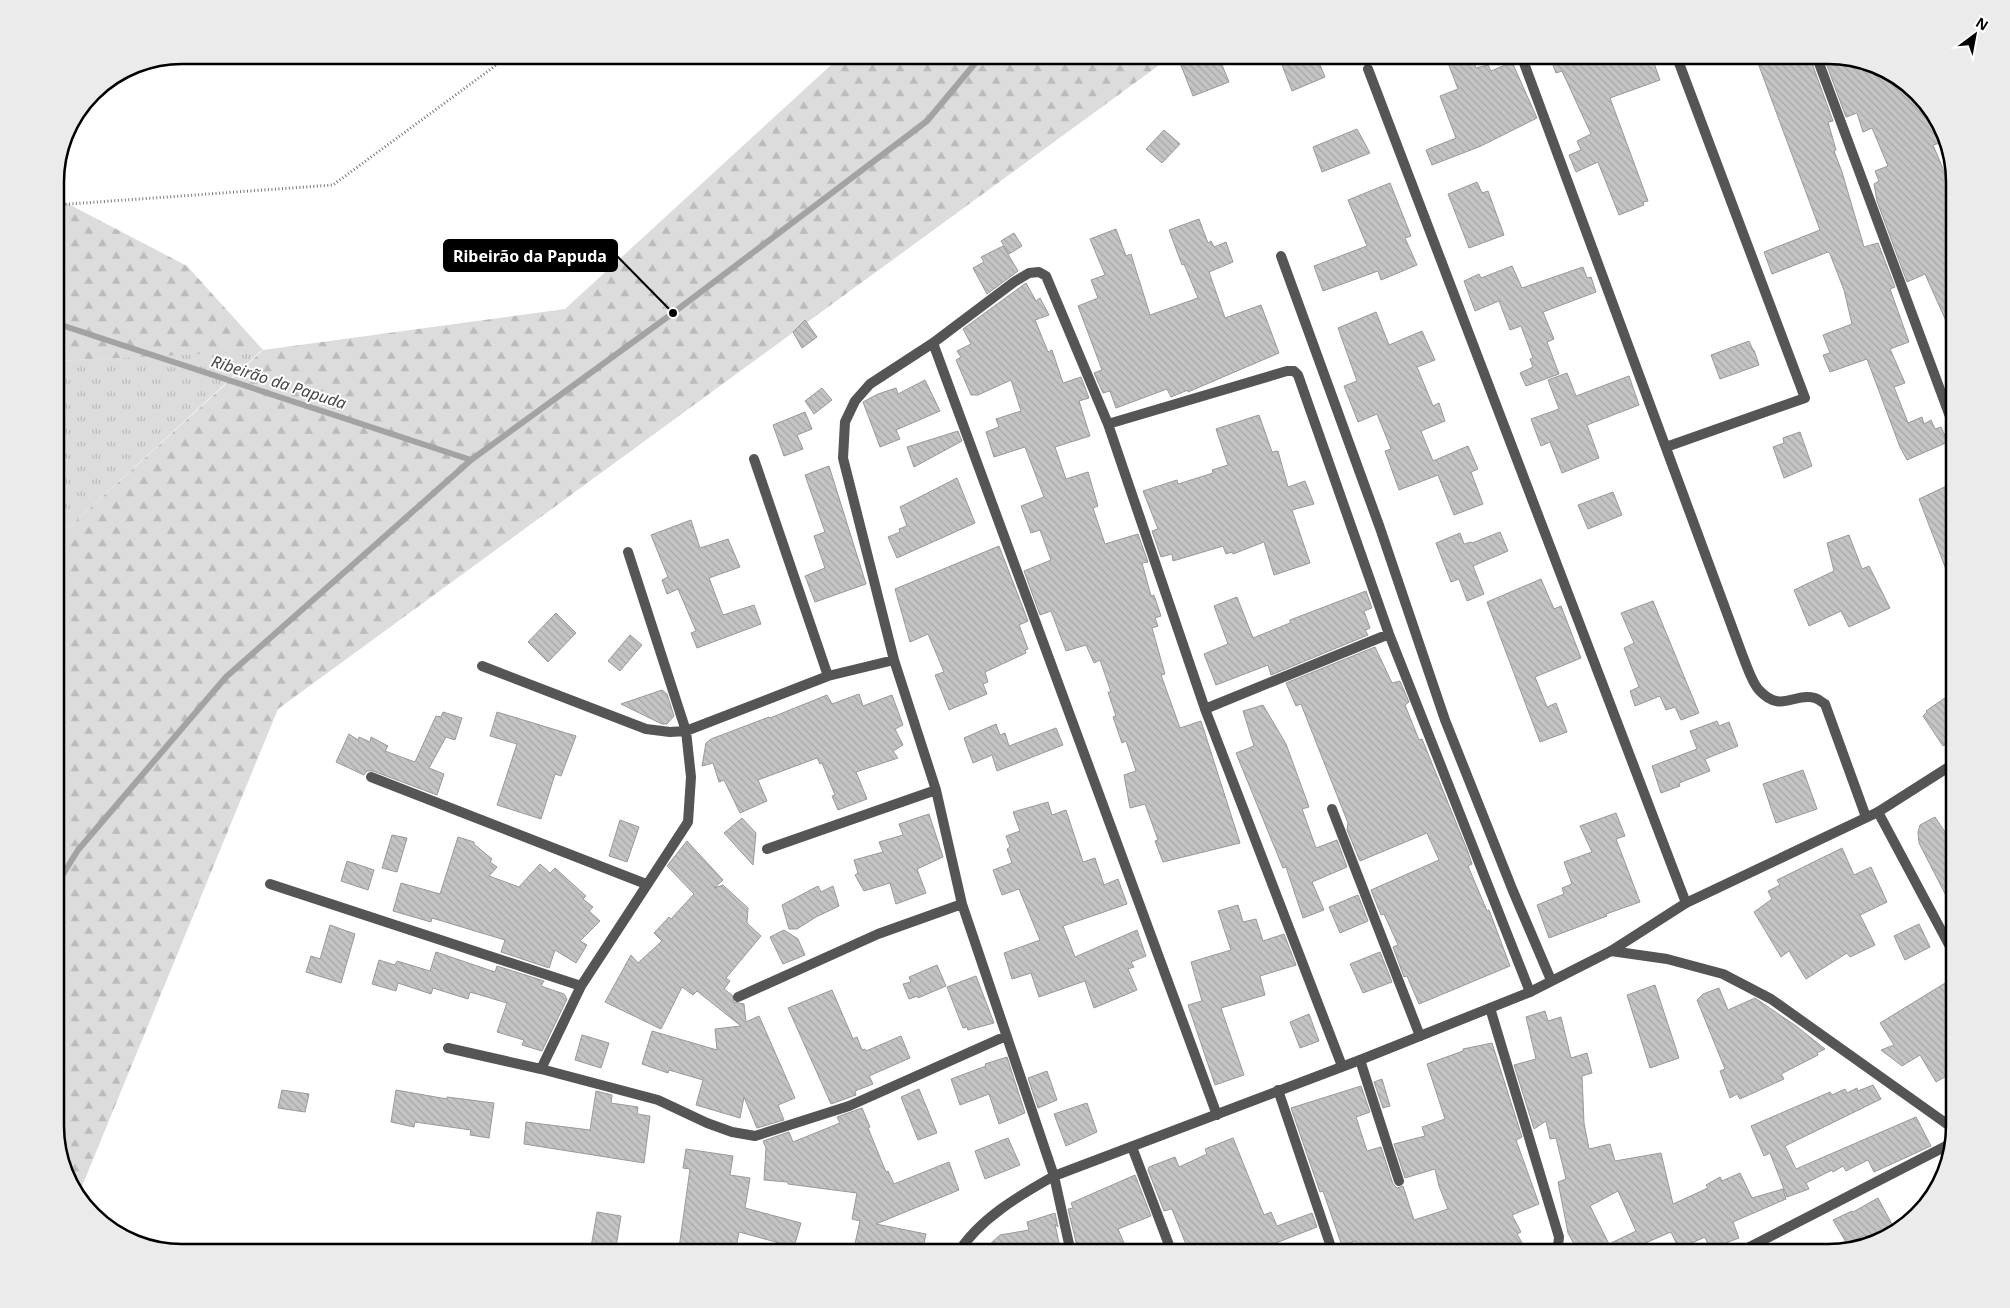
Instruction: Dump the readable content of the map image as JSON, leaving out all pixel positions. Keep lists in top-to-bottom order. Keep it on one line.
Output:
{"water":["Ribeirão da Papuda"],"places":["Ribeirão da Papuda"],"north":"top right"}
